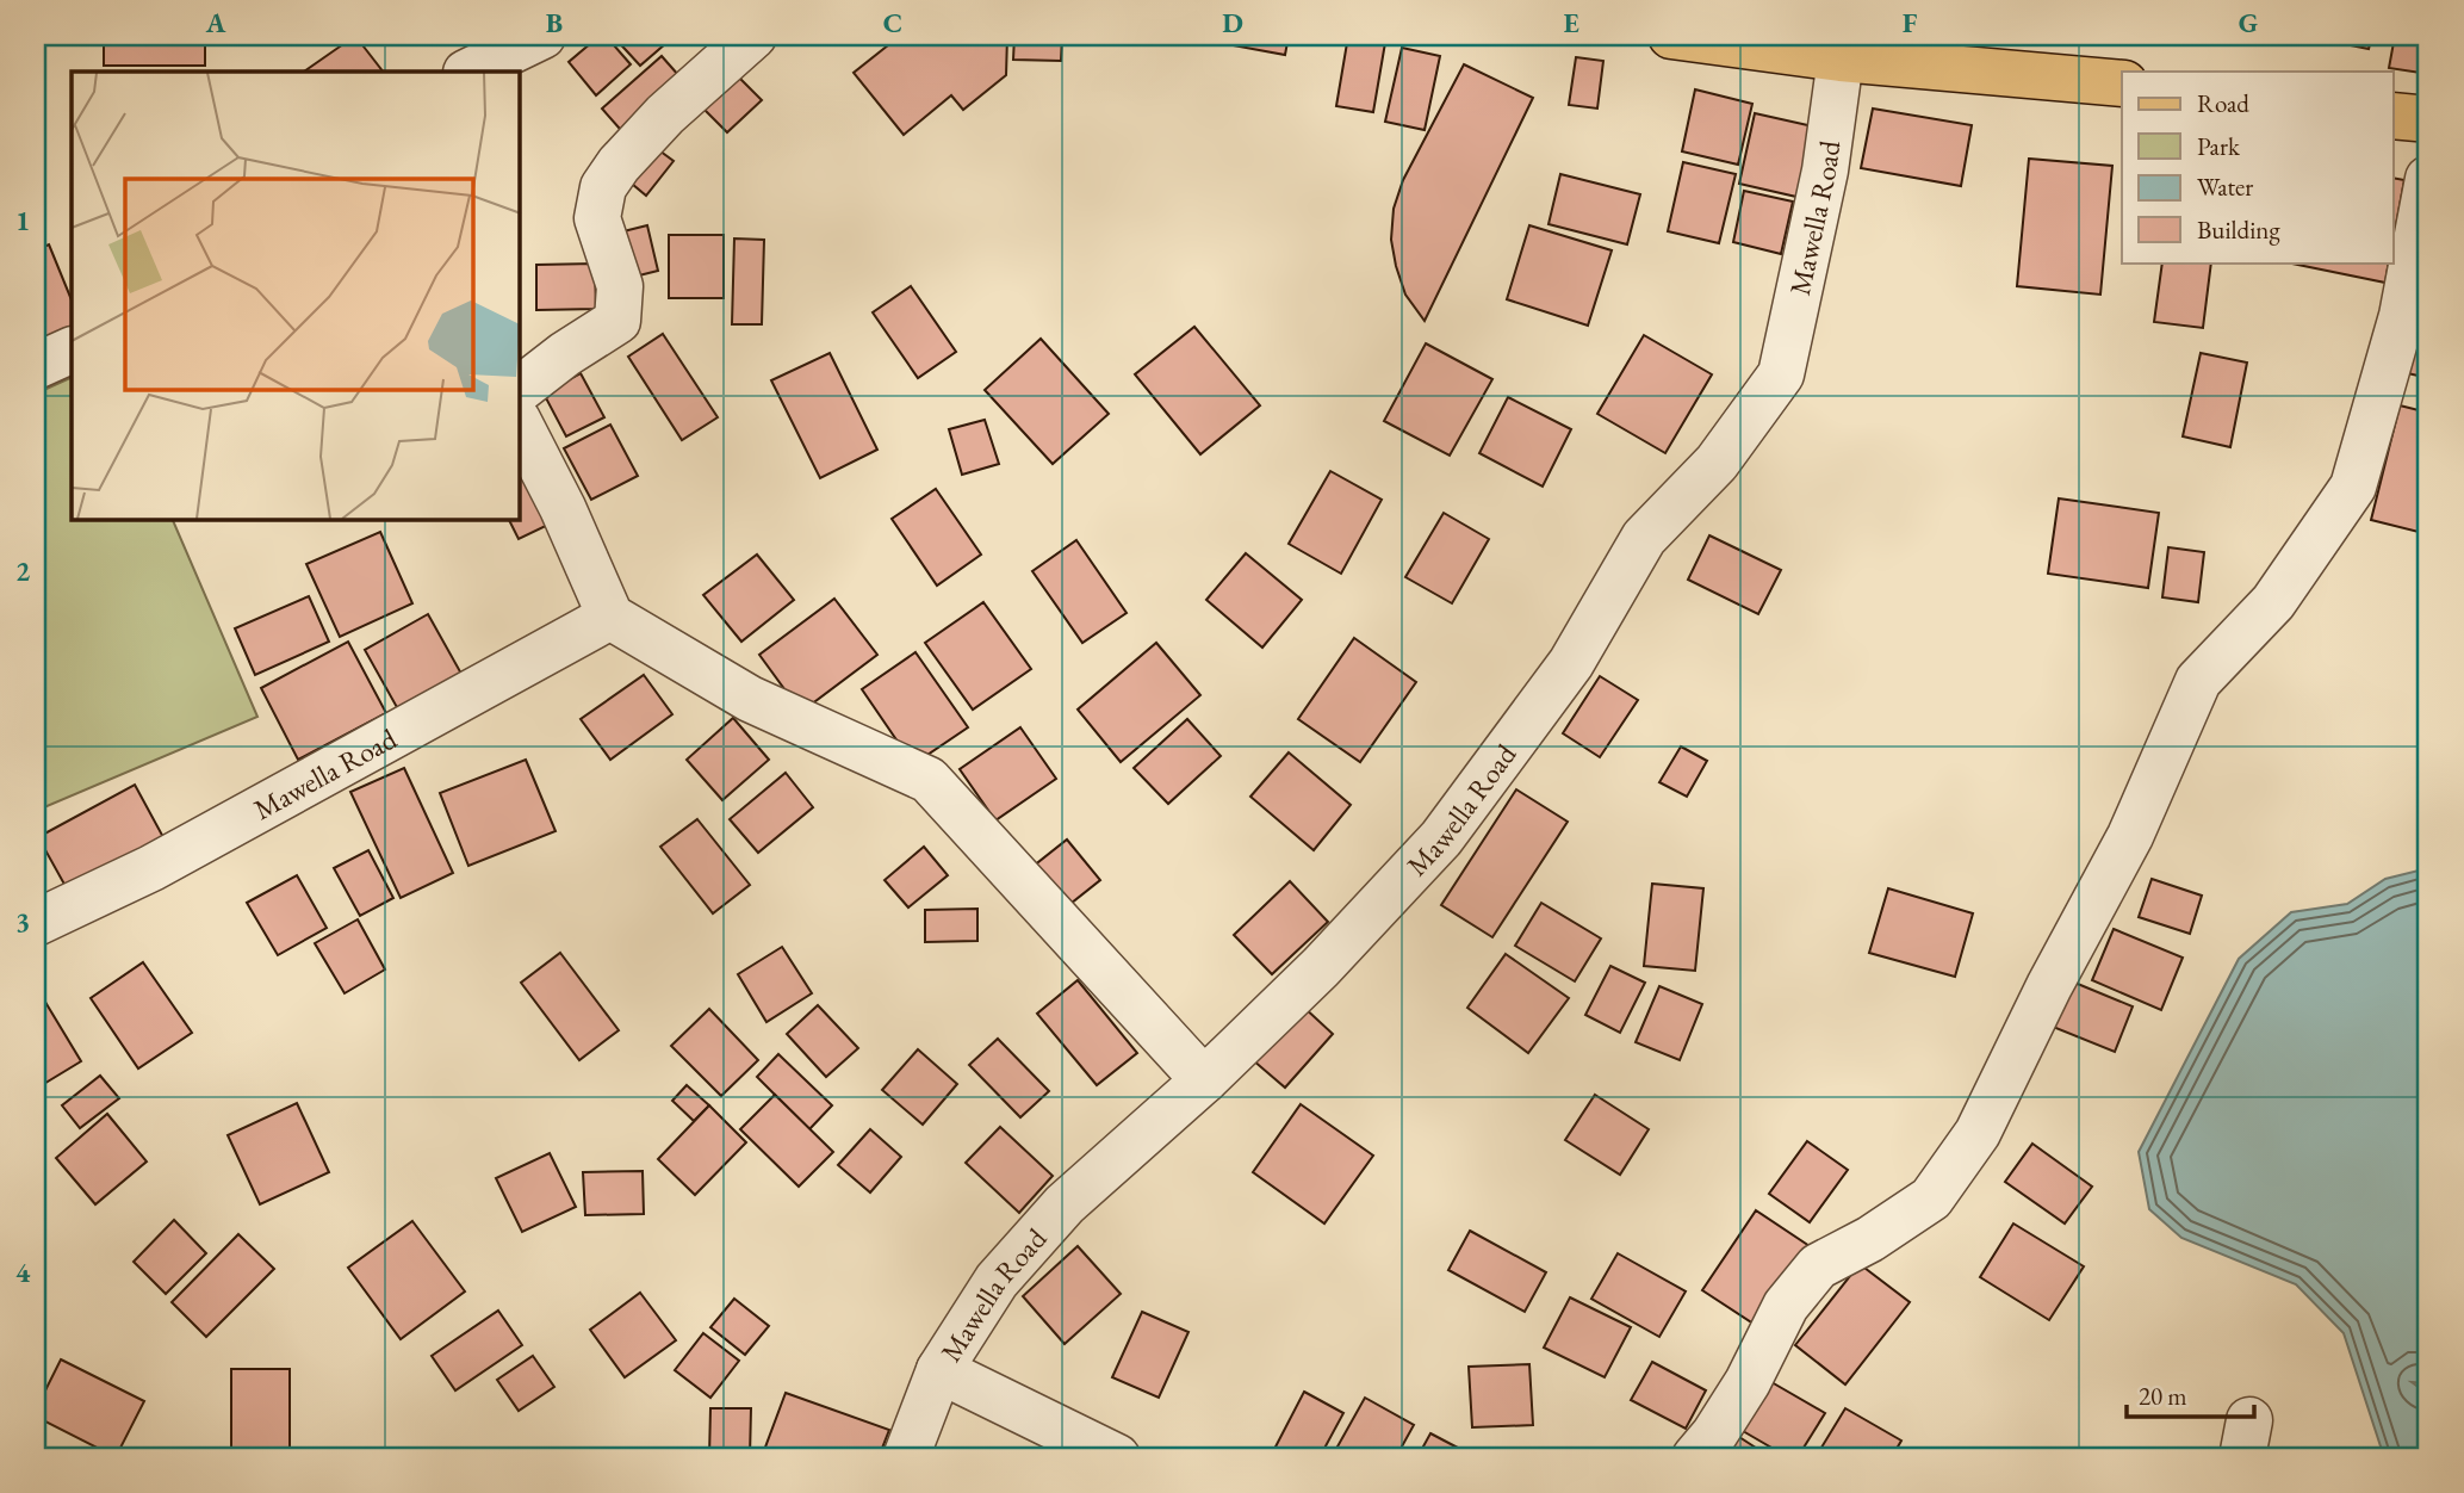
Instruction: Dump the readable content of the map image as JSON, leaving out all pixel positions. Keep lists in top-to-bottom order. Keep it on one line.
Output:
{"streets":{"street":["Mawella Road"]},"legend":["Road","Park","Water","Building"],"scale_bar":"20 m","grid":{"columns":["A","B","C","D","E","F","G"],"rows":["1","2","3","4"]}}
